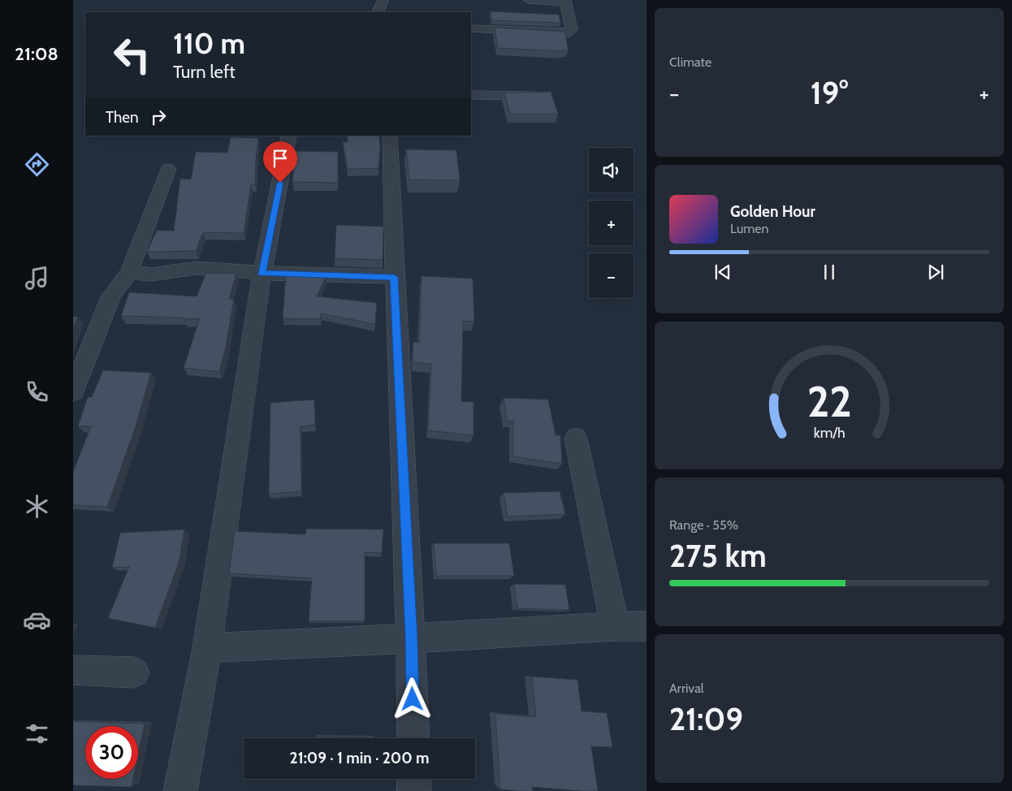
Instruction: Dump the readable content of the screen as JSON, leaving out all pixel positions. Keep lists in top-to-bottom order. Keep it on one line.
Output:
{"page":{"tabs":"21:08","tile":["Climate",["Range · 55%","275 km"],["Arrival","21:09"]],"turn":["110 m","Turn left"],"heat":["−","19°","+"],"then":"Then","map_buttons":["+","−"],"song":["Golden Hour","Lumen"],"limit":"30","trip":"21:09 · 1 min · 200 m","gauge":["22","km/h"]}}
